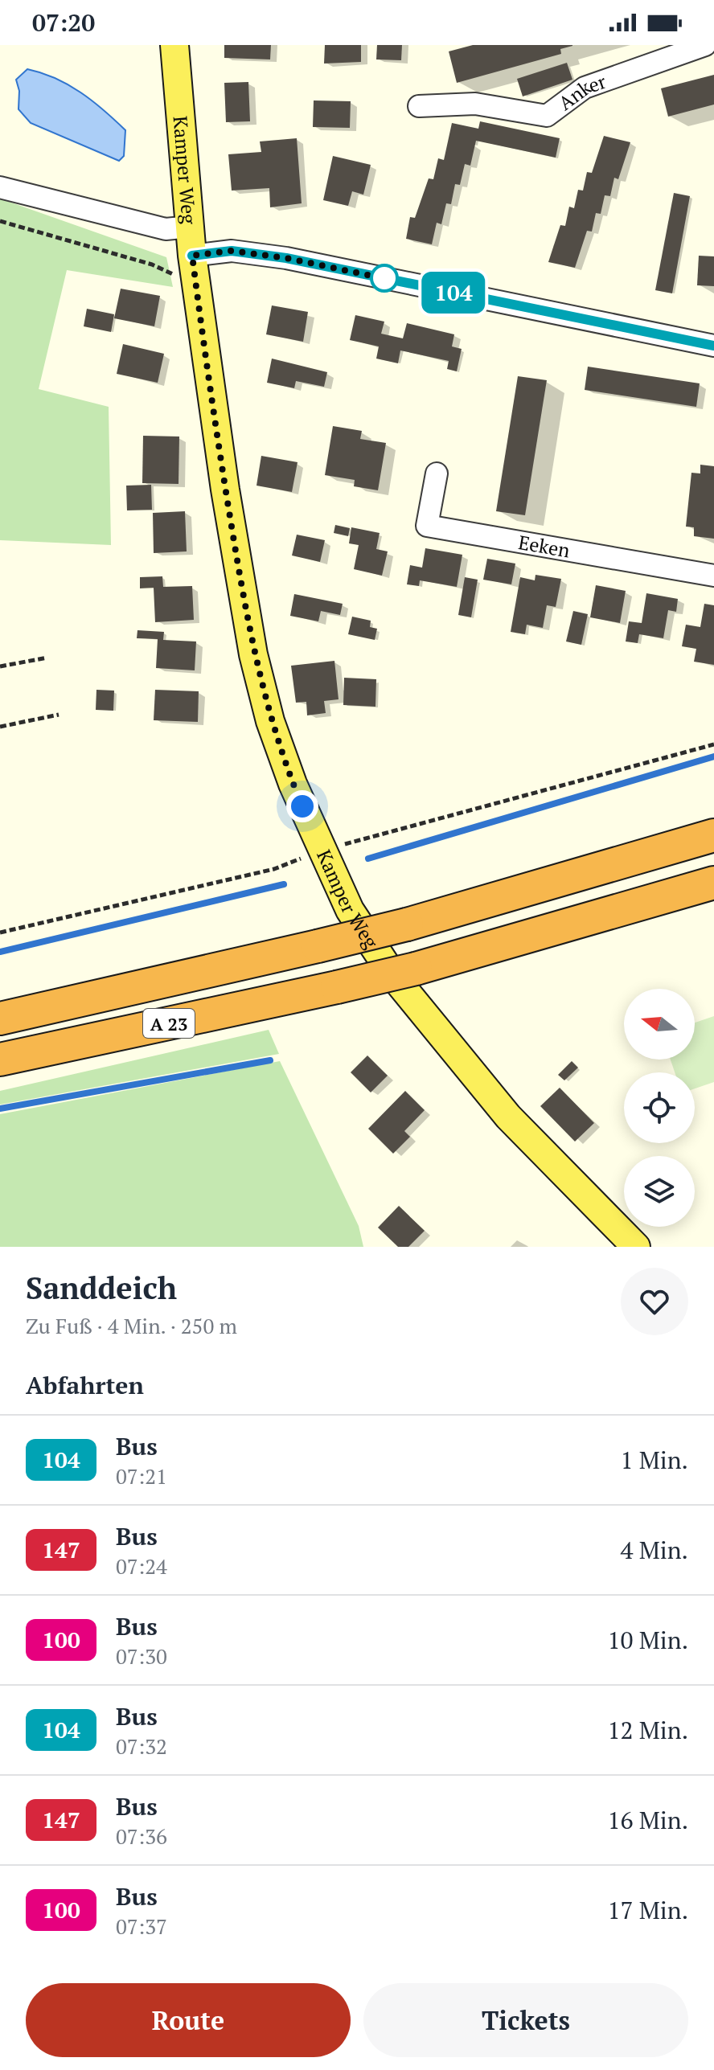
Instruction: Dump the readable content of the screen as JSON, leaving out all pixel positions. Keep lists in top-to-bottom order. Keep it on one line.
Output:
{"streets":{"highway":["A 23"],"main road":["Kamper Weg"],"street":["Anker","Eeken"]},"lines":["bus line 104"],"north":"left","page":{"status":"07:20","on_map":"104","heading":[["Sanddeich","Zu Fuß · 4 Min. · 250 m"],"Abfahrten"],"list":[{"mark":"104","name":"Bus","note":"07:21","value":"1 Min."},{"mark":"147","name":"Bus","note":"07:24","value":"4 Min."},{"mark":"100","name":"Bus","note":"07:30","value":"10 Min."},{"mark":"104","name":"Bus","note":"07:32","value":"12 Min."},{"mark":"147","name":"Bus","note":"07:36","value":"16 Min."},{"mark":"100","name":"Bus","note":"07:37","value":"17 Min."}],"buttons":["Route","Tickets"]}}
